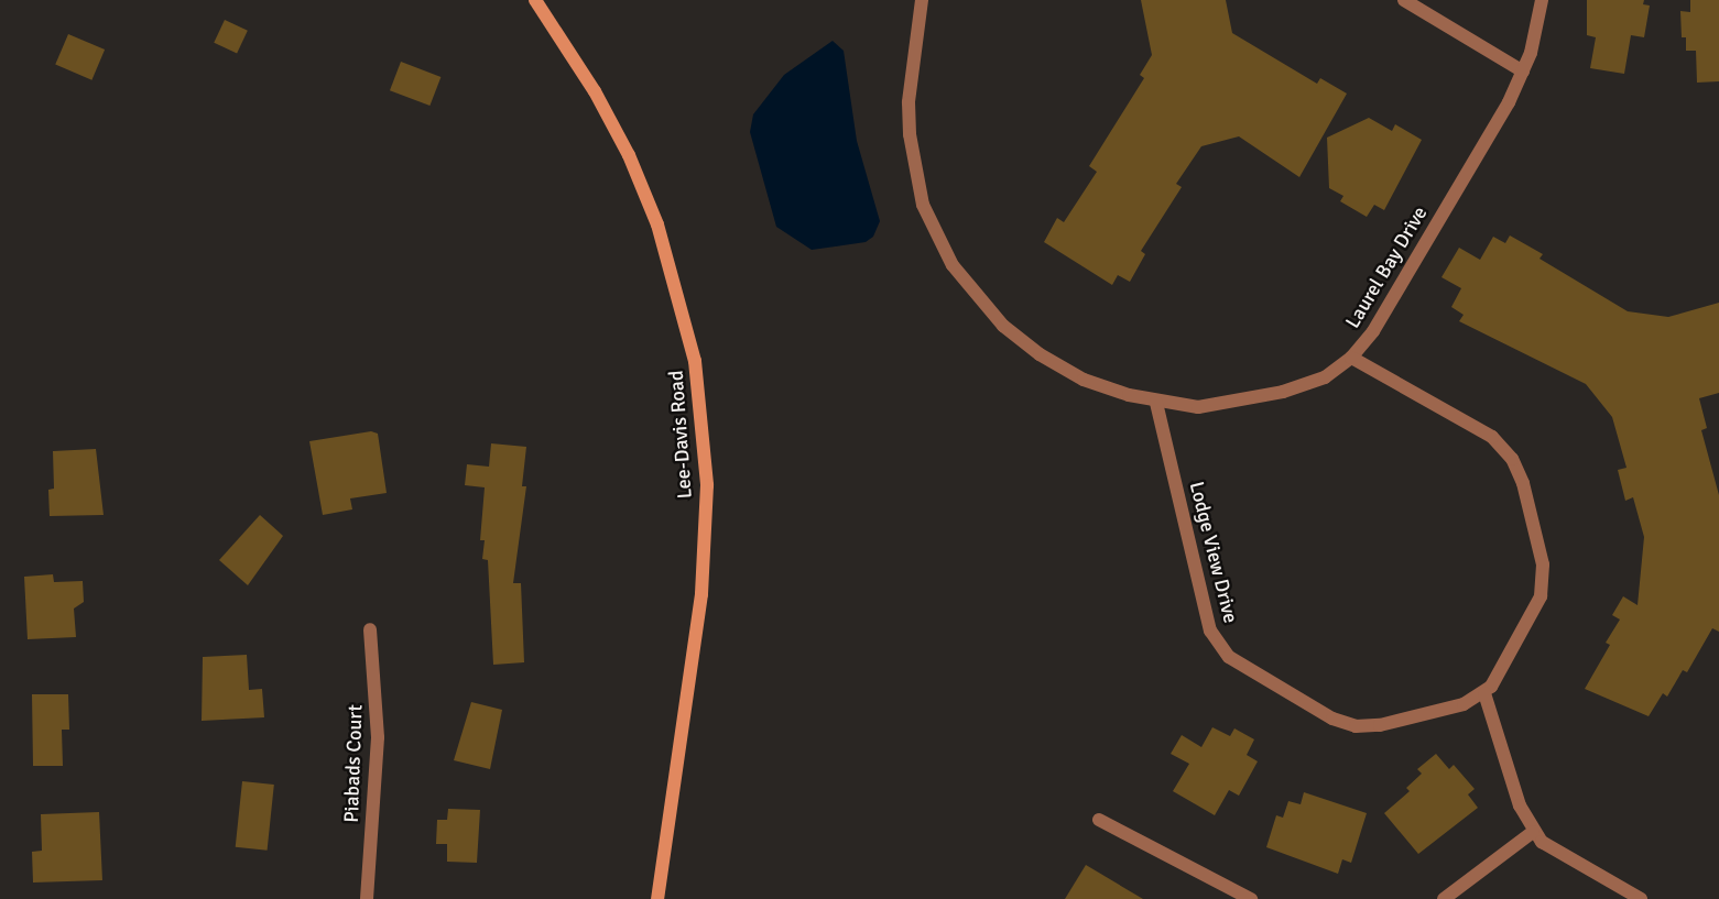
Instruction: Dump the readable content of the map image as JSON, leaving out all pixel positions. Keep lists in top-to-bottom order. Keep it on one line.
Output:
{"streets":{"main road":["Lee-Davis Road"],"street":["Laurel Bay Drive","Lodge View Drive","Piabads Court"]},"crossings":[["Laurel Bay Drive","Lodge View Drive"]]}
